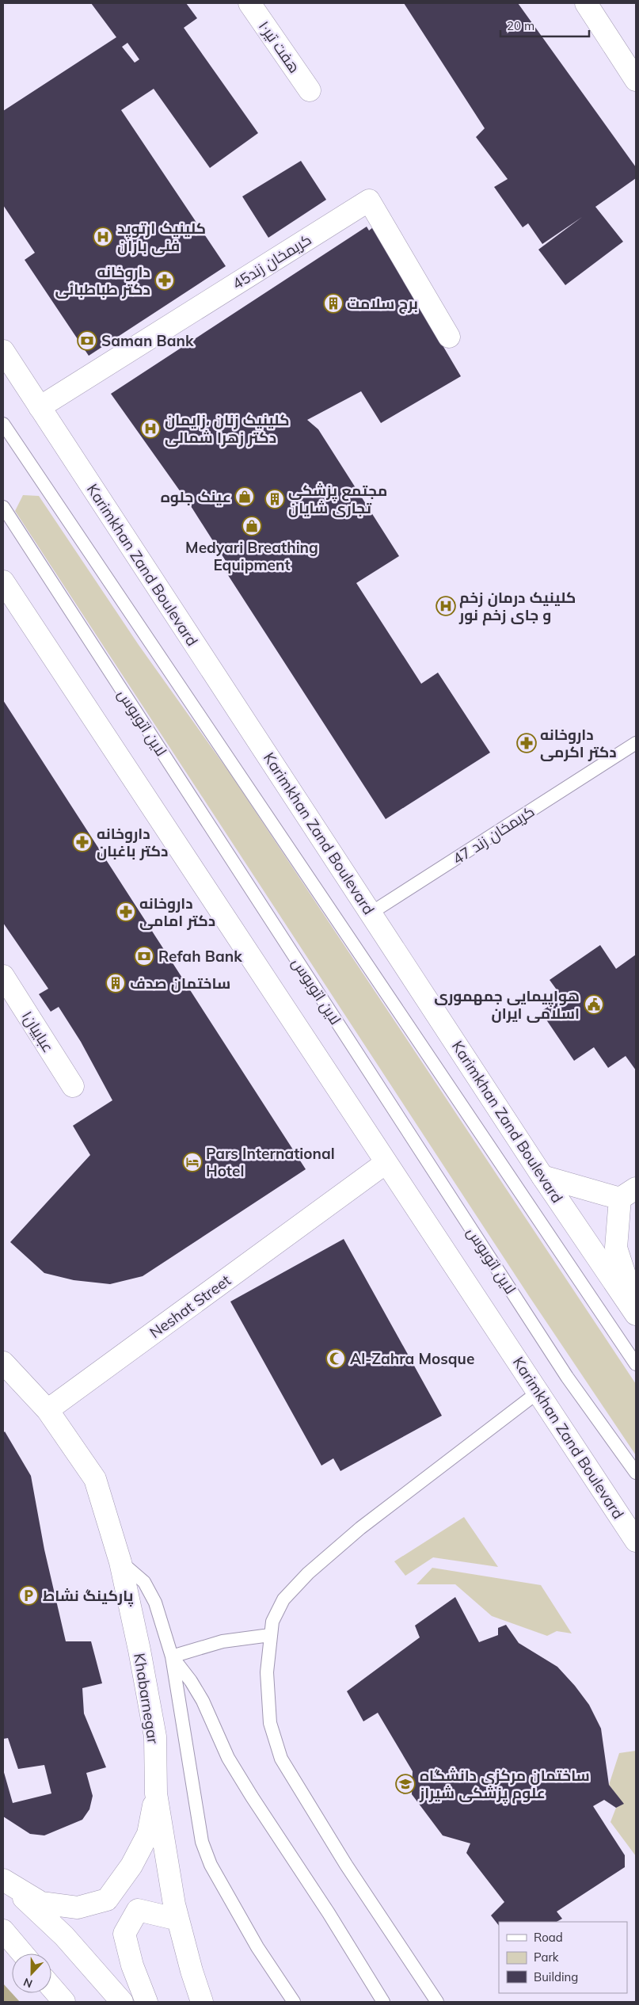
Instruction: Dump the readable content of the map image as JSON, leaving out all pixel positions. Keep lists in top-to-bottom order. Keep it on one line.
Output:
{"streets":{"main road":["۱۰هفت تیر","کریمخان زند45","Karimkhan Zand Boulevard","عباییان۱","Neshat Street","Khabarnegar"],"lane":["لاین اتوبوس","47 کریمخان زند"]},"crossings":[["کریمخان زند45","Karimkhan Zand Boulevard"],["Karimkhan Zand Boulevard","47 کریمخان زند"],["Karimkhan Zand Boulevard","Neshat Street"],["Neshat Street","Khabarnegar"]],"places":{"hospital":["کلینیک ارتوپد فنی باران","کلینیک زنان ،زایمان دکتر زهرا شمالی","کلینیک درمان زخم و جای زخم نور"],"pharmacy":["داروخانه دکتر طباطبائی","داروخانه دکتر اکرمی","داروخانه دکتر باغبان","داروخانه دکتر امامی"],"building":["برج سلامت","مجتمع پزشکی تجاری شایان","ساختمان صدف"],"bank":["Saman Bank","Refah Bank"],"shop":["عینک جلوه","Medyari Breathing Equipment"],"public building":["هواپیمایی جمهموری اسلامی ایران"],"hotel":["Pars International Hotel"],"mosque":["Al-Zahra Mosque"],"parking":["پارکینگ نشاط"],"school or university":["ساختمان مرکزی دانشگاه علوم پزشکی شیراز"]},"legend":["Road","Park","Building"],"scale_bar":"20 m","north":"bottom"}
